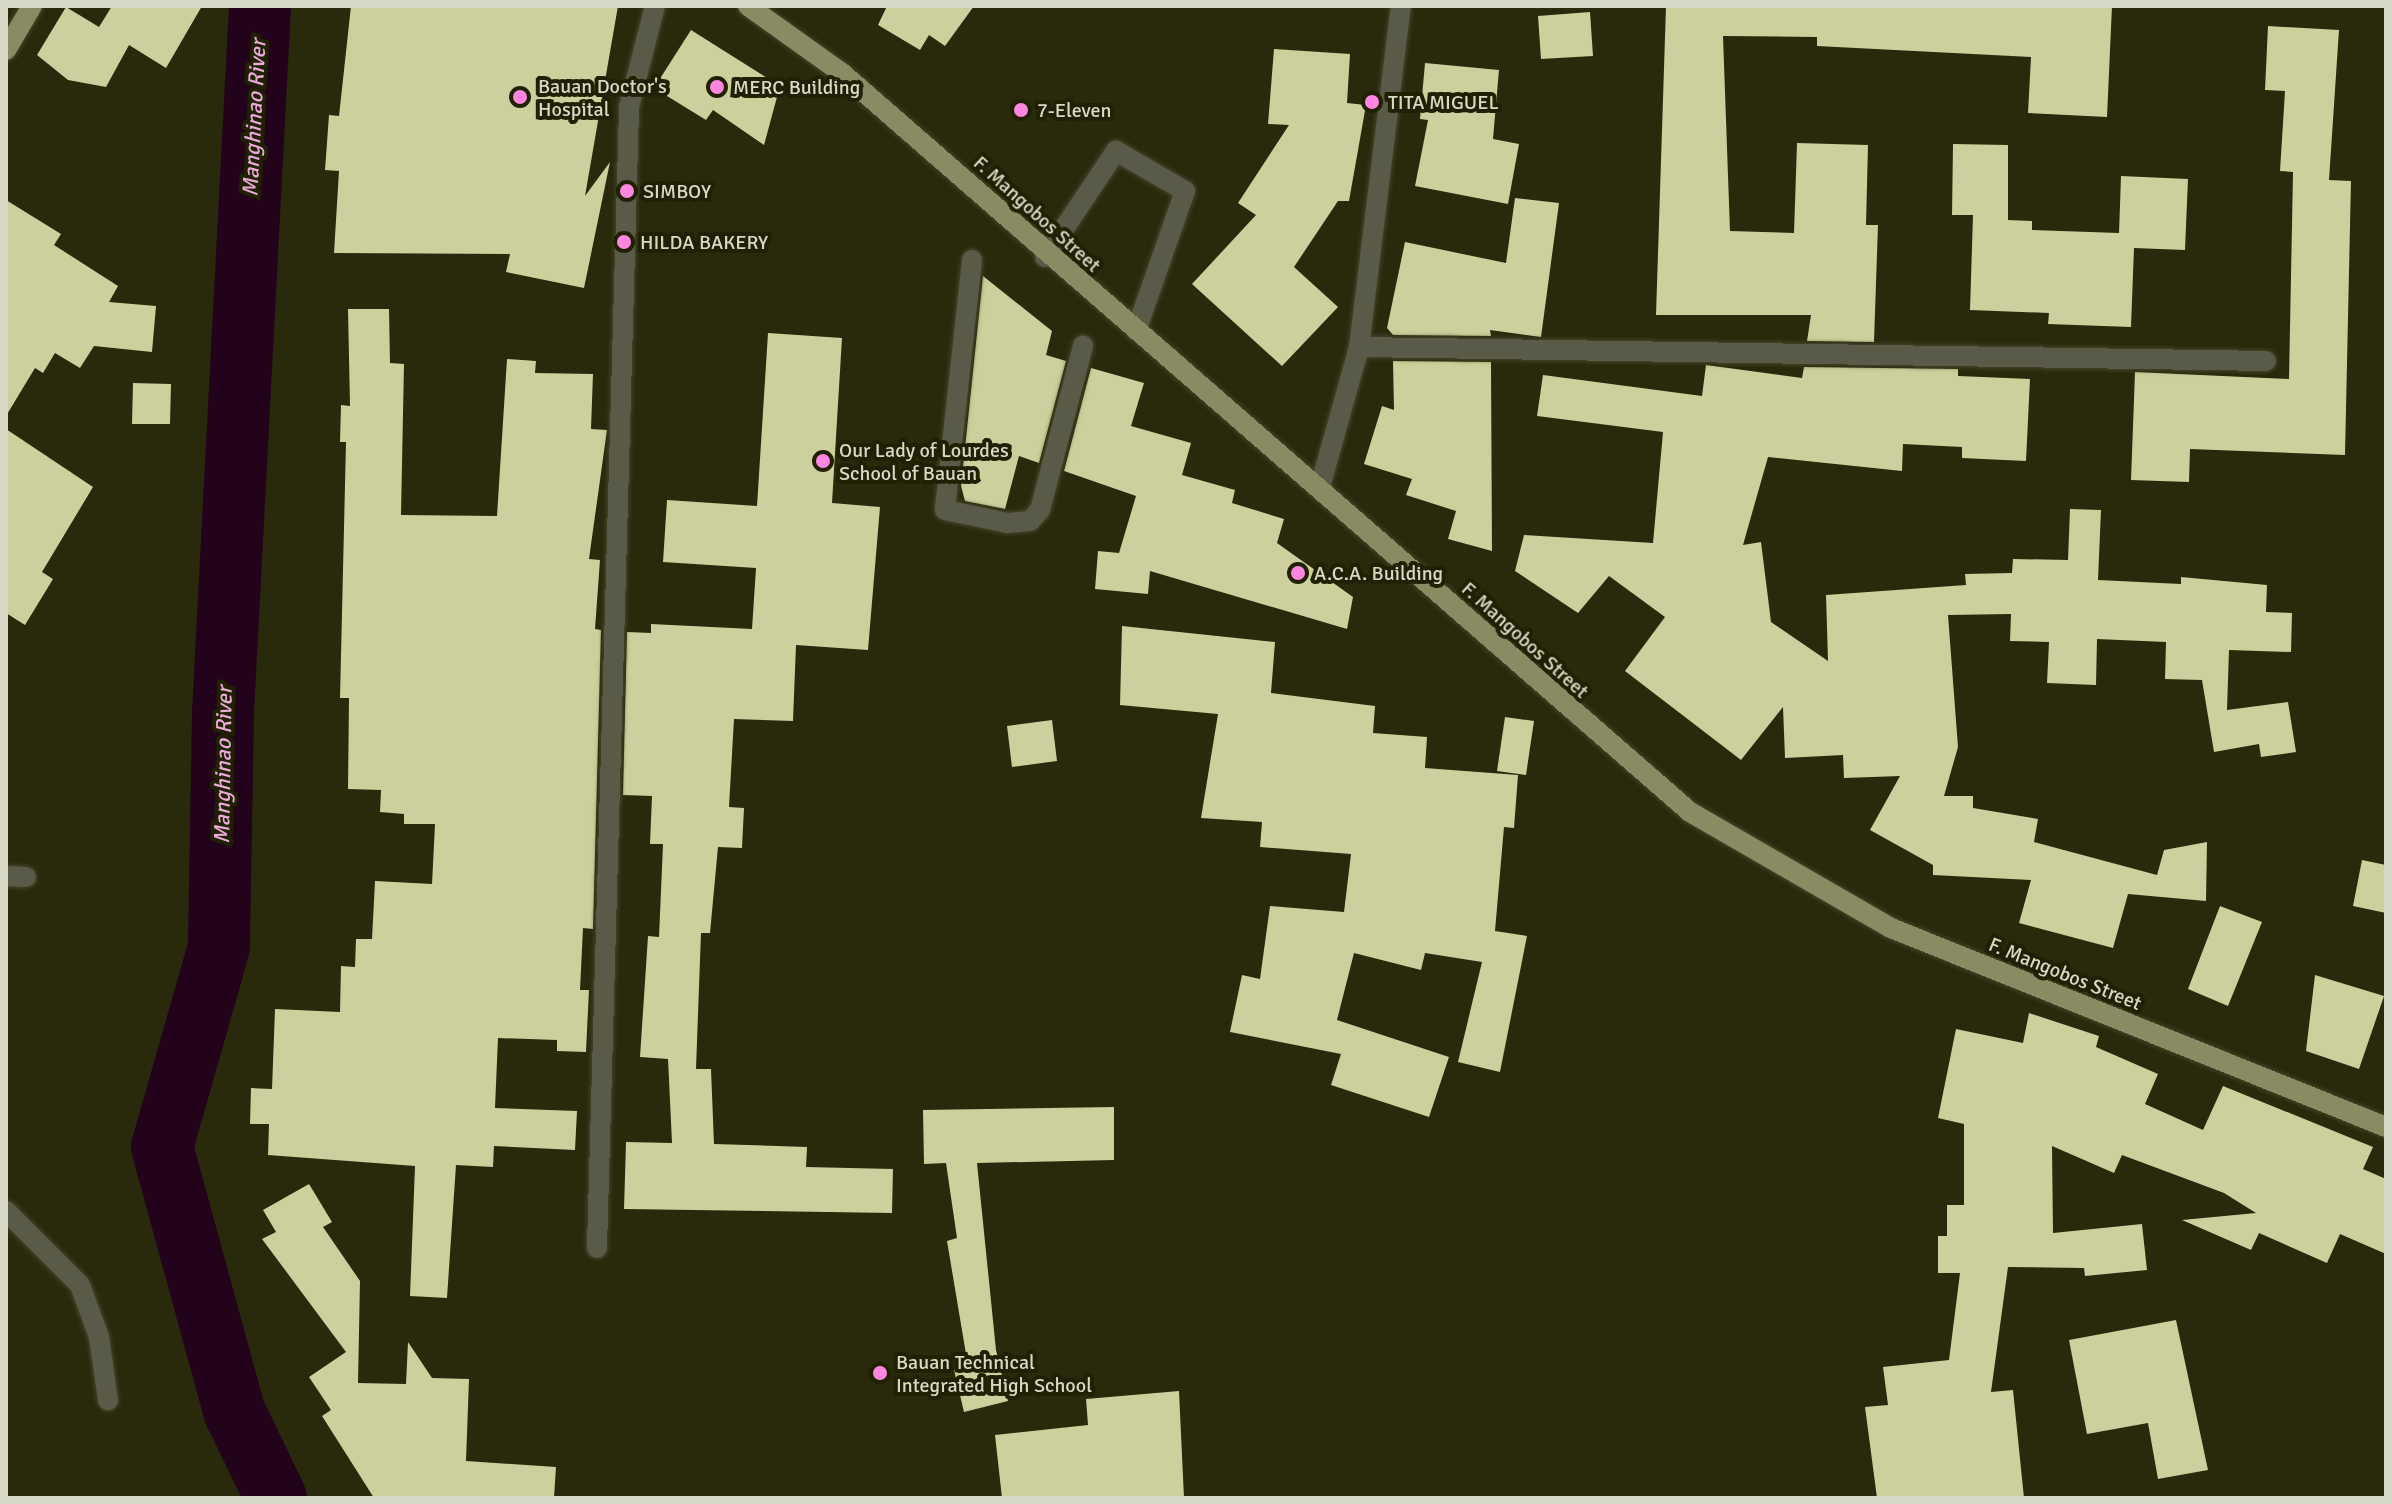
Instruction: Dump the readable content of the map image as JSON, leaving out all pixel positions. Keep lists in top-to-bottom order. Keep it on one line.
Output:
{"streets":{"main road":["F. Mangobos Street"]},"water":["Manghinao River"],"places":["MERC Building","Bauan Doctor's Hospital","TITA MIGUEL","7-Eleven","SIMBOY","HILDA BAKERY","Our Lady of Lourdes School of Bauan","A.C.A. Building","Bauan Technical Integrated High School"]}
